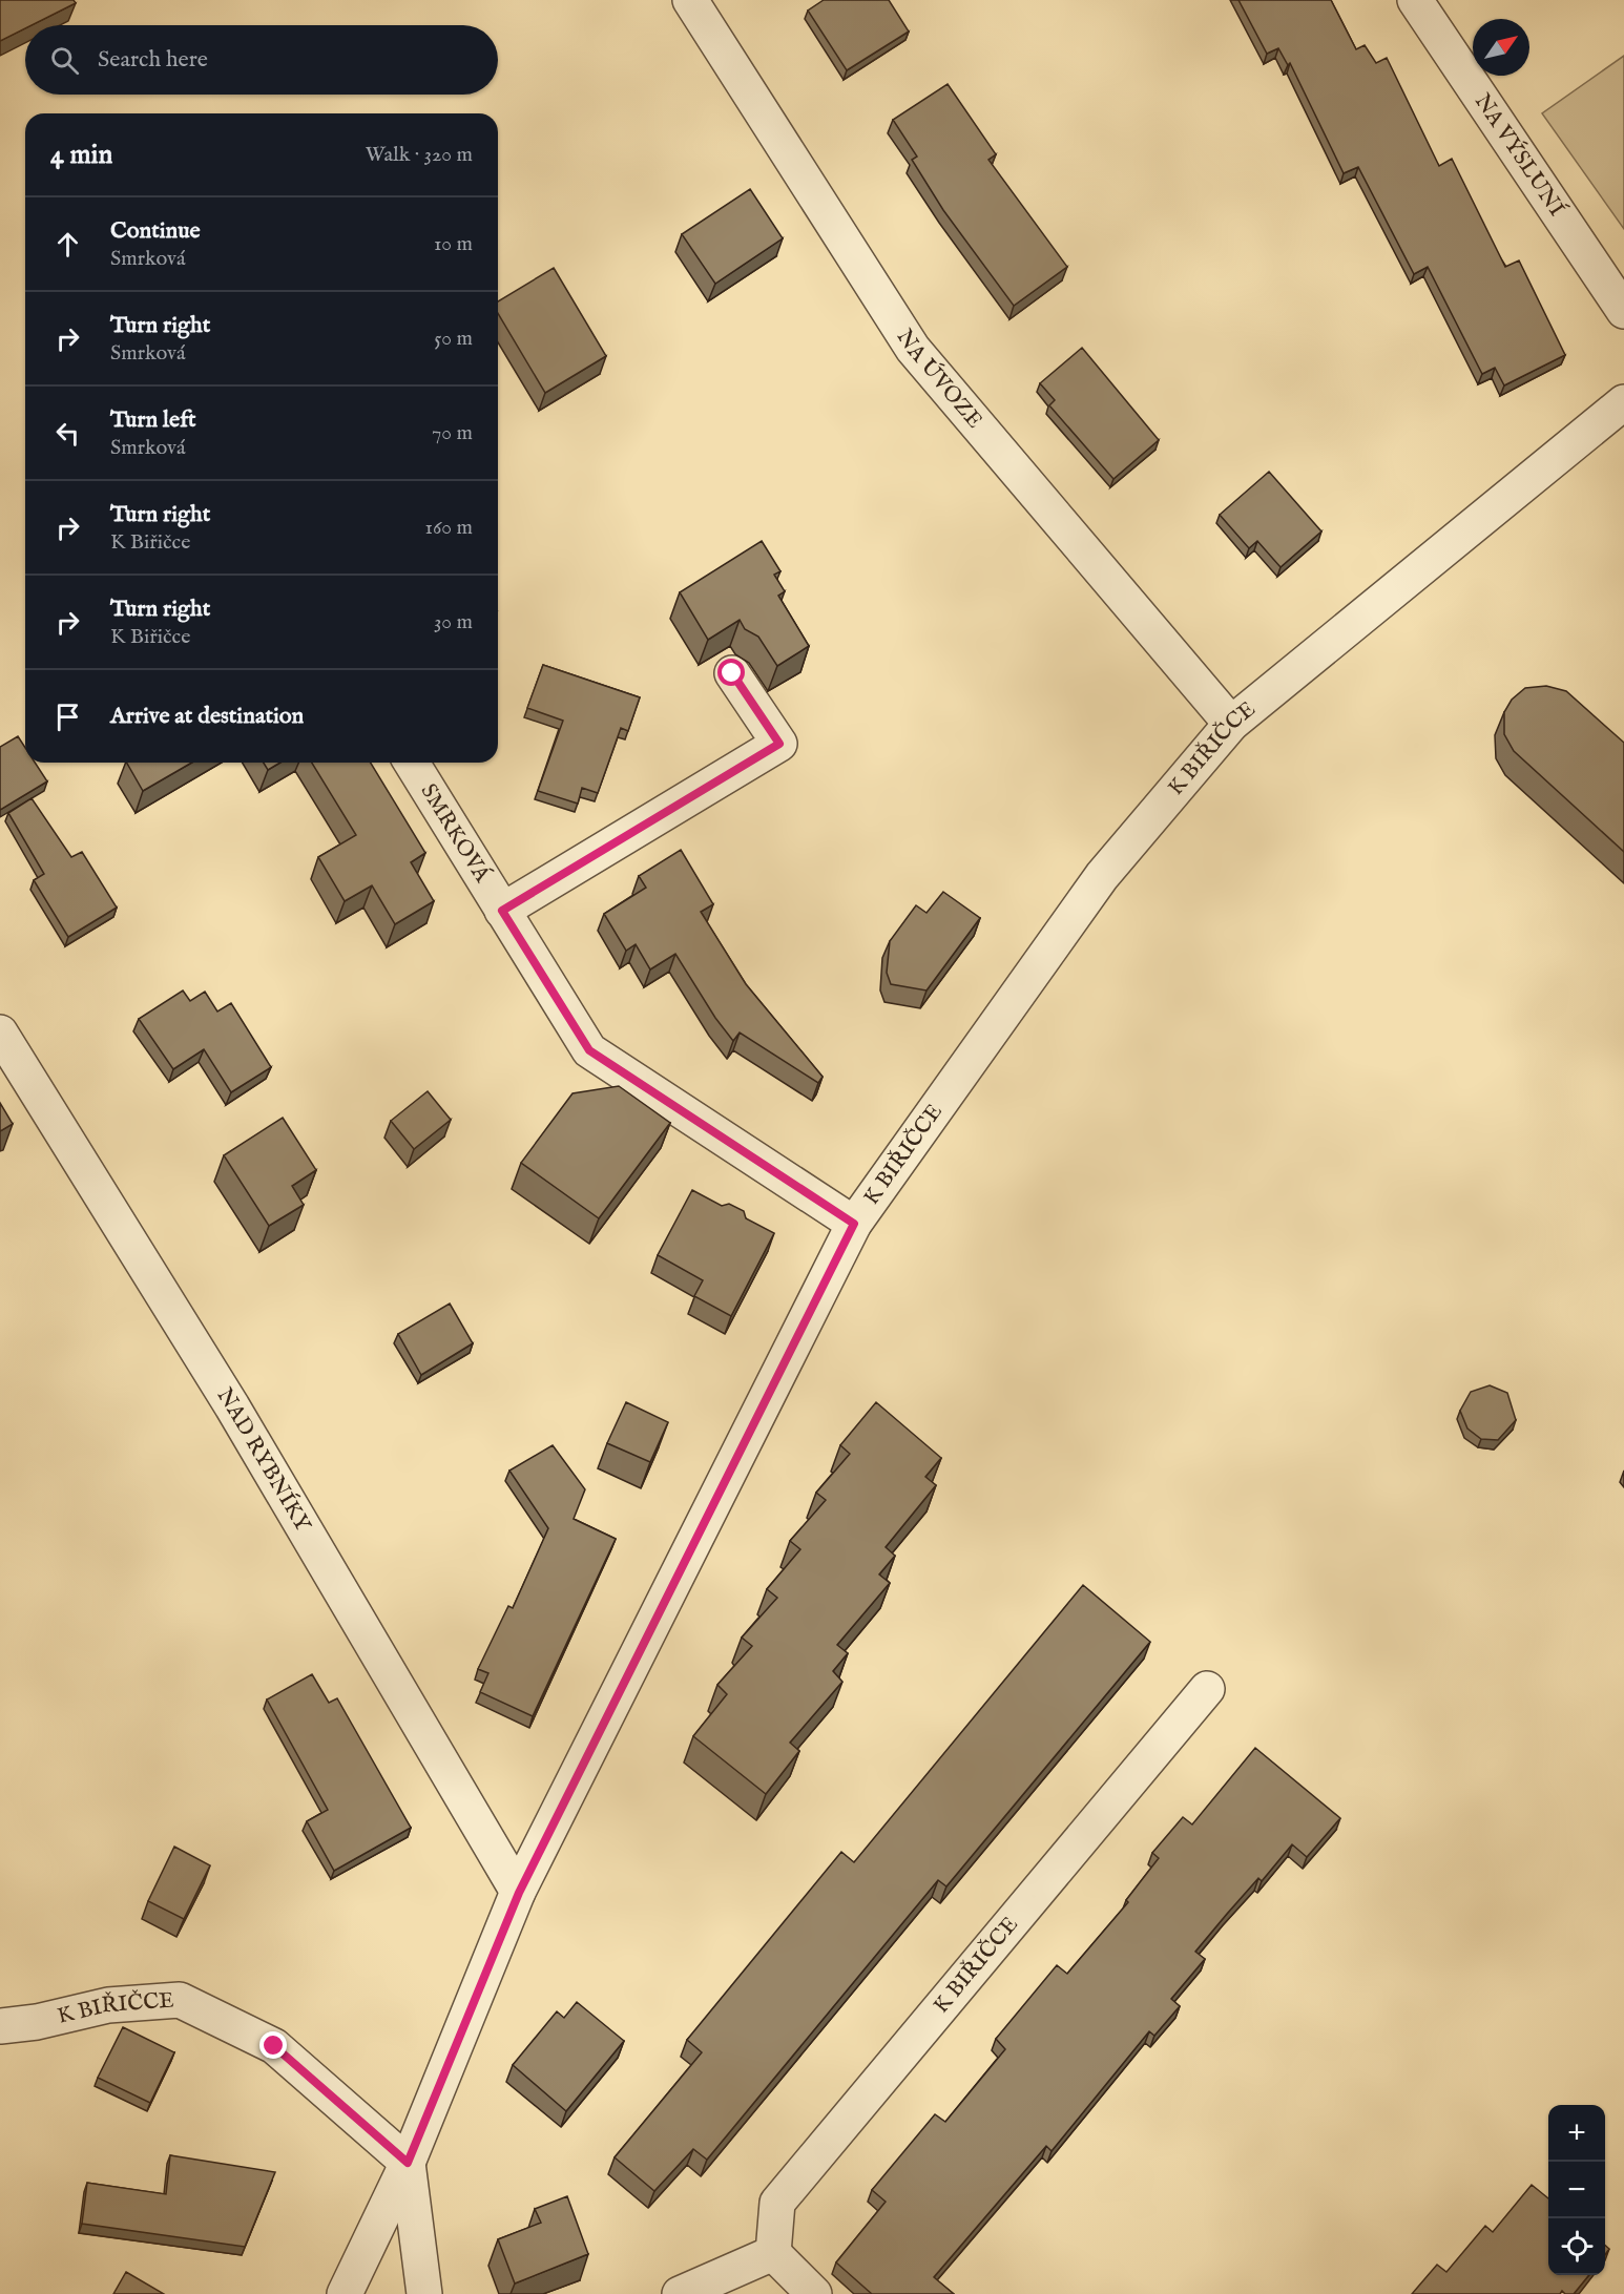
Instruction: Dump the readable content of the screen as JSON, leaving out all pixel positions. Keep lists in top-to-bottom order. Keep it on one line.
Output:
{"streets":{"street":["NA VÝSLUNÍ","NA ÚVOZE","K BIŘIČCE","SMRKOVÁ","NAD RYBNÍKY"]},"crossings":[["NA ÚVOZE","K BIŘIČCE"],["K BIŘIČCE","SMRKOVÁ"],["K BIŘIČCE","NAD RYBNÍKY"]],"north":"top right","page":{"search":"Search here","heading":["4 min","Walk · 320 m"],"list":[["Continue","Smrková","10 m"],["Turn right","Smrková","50 m"],["Turn left","Smrková","70 m"],["Turn right","K Biřičce","160 m"],["Turn right","K Biřičce","30 m"],"Arrive at destination"],"map_buttons":["+","−"]}}
